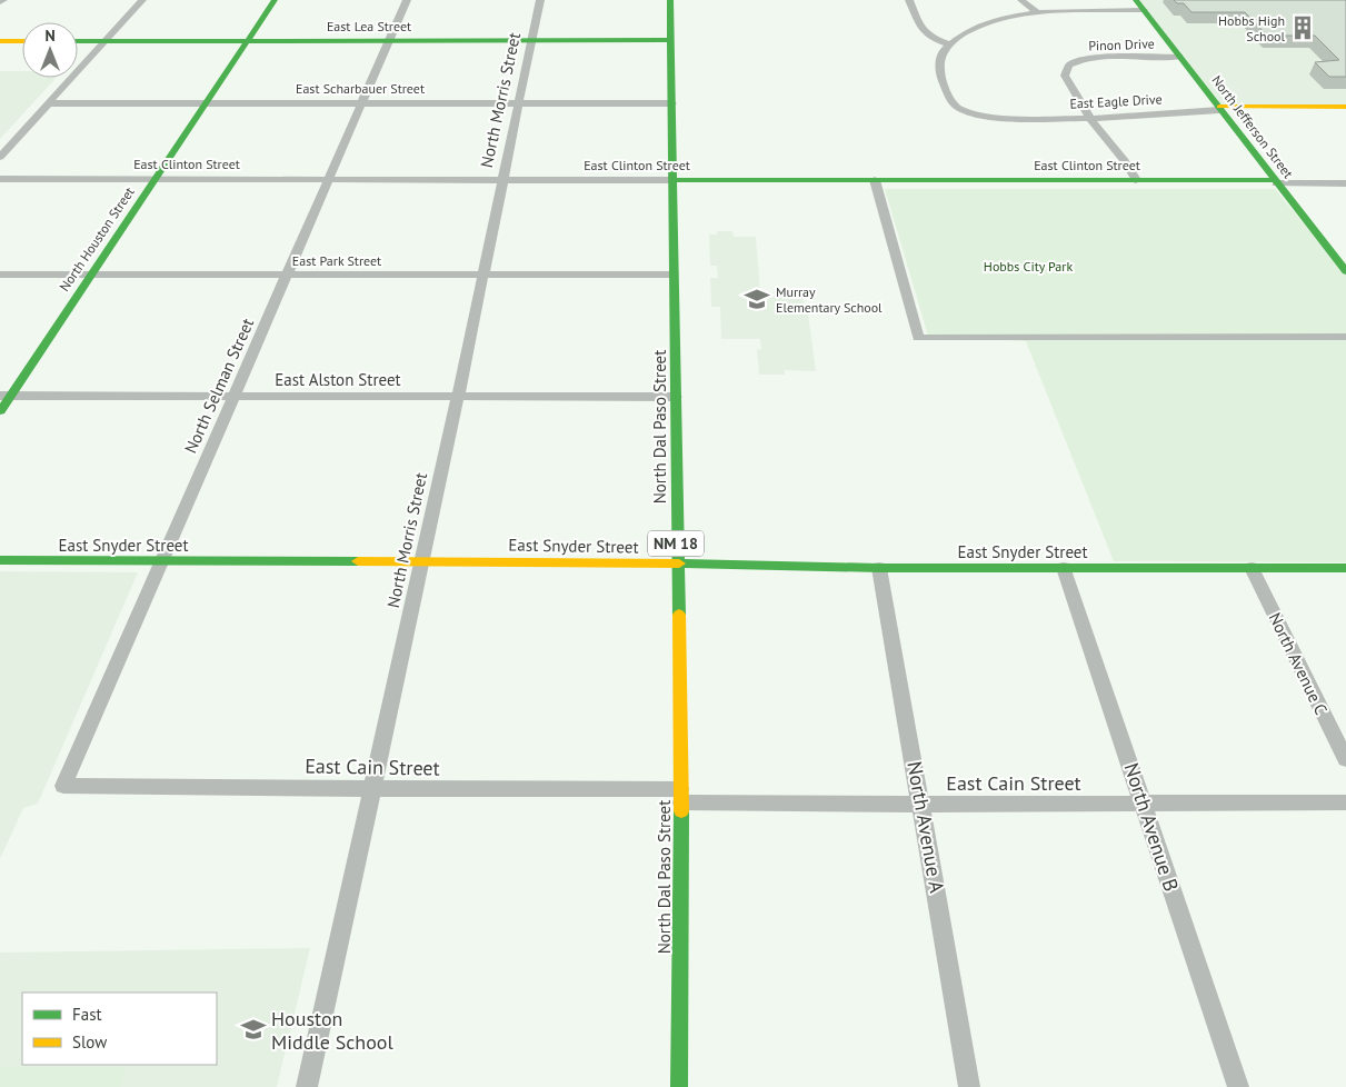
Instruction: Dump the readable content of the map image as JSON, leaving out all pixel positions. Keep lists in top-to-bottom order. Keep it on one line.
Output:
{"streets":{"street":["East Lea Street","Pinon Drive","East Scharbauer Street","North Morris Street","East Eagle Drive","North Jefferson Street","East Clinton Street","North Houston Street","East Park Street","East Alston Street","North Selman Street","North Dal Paso Street","NM 18","East Snyder Street","North Avenue C","East Cain Street","North Avenue A","North Avenue B"]},"crossings":[["East Lea Street","North Morris Street"],["East Lea Street","North Houston Street"],["East Lea Street","North Selman Street"],["East Lea Street","North Dal Paso Street"],["Pinon Drive","East Eagle Drive"],["Pinon Drive","North Jefferson Street"],["Pinon Drive","East Clinton Street"],["East Scharbauer Street","North Morris Street"],["East Scharbauer Street","North Houston Street"],["East Scharbauer Street","North Selman Street"],["East Scharbauer Street","North Dal Paso Street"],["North Morris Street","East Clinton Street"],["North Morris Street","East Park Street"],["North Morris Street","East Alston Street"],["North Morris Street","East Snyder Street"],["North Morris Street","East Cain Street"],["East Eagle Drive","North Jefferson Street"],["North Jefferson Street","East Clinton Street"],["East Clinton Street","North Houston Street"],["East Clinton Street","North Selman Street"],["East Clinton Street","North Dal Paso Street"],["North Houston Street","East Park Street"],["North Houston Street","East Alston Street"],["East Park Street","North Selman Street"],["East Park Street","North Dal Paso Street"],["East Alston Street","North Selman Street"],["East Alston Street","North Dal Paso Street"],["North Selman Street","East Snyder Street"],["North Selman Street","East Cain Street"],["North Dal Paso Street","East Snyder Street"],["North Dal Paso Street","East Cain Street"],["East Snyder Street","North Avenue C"],["East Snyder Street","North Avenue A"],["East Snyder Street","North Avenue B"],["East Cain Street","North Avenue A"],["East Cain Street","North Avenue B"]],"parks":["Hobbs City Park"],"places":{"building":["Hobbs High School"],"school or university":["Murray Elementary School","Houston Middle School"]},"legend":["Fast","Slow"],"north":"top"}
